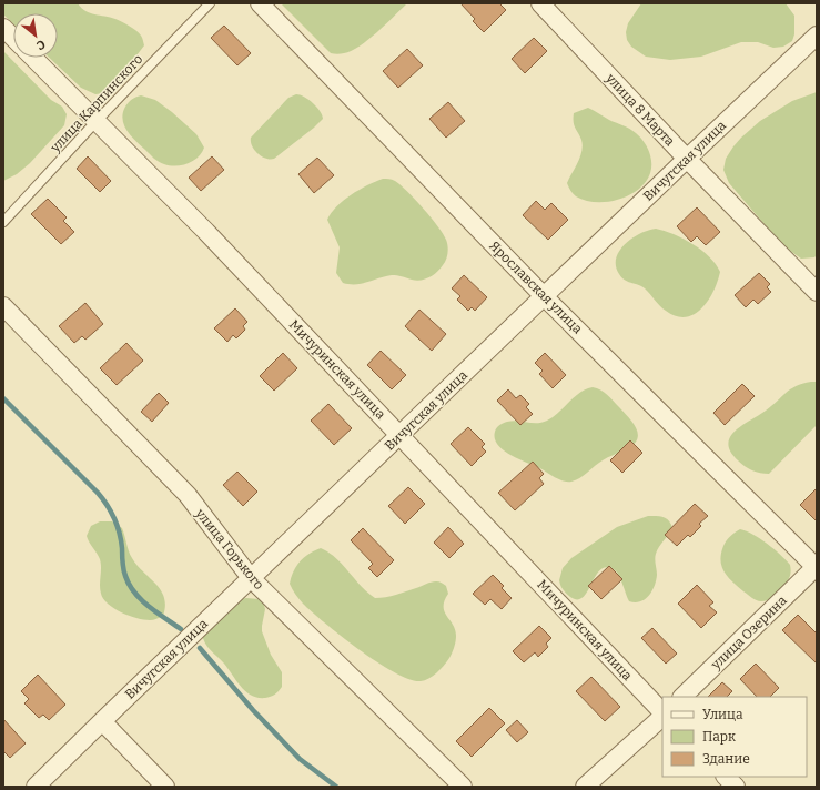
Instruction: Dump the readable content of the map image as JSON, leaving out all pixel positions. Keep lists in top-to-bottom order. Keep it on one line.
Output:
{"streets":{"street":["улица 8 Марта","Вичугская улица","Ярославская улица","Мичуринская улица","улица Горького","улица Озерина"],"lane":["улица Карпинского"]},"crossings":[["улица Карпинского","Мичуринская улица"],["улица 8 Марта","Вичугская улица"],["Вичугская улица","Ярославская улица"],["Вичугская улица","Мичуринская улица"],["Вичугская улица","улица Горького"],["Ярославская улица","улица Озерина"]],"legend":["Улица","Парк","Здание"],"north":"bottom right"}
